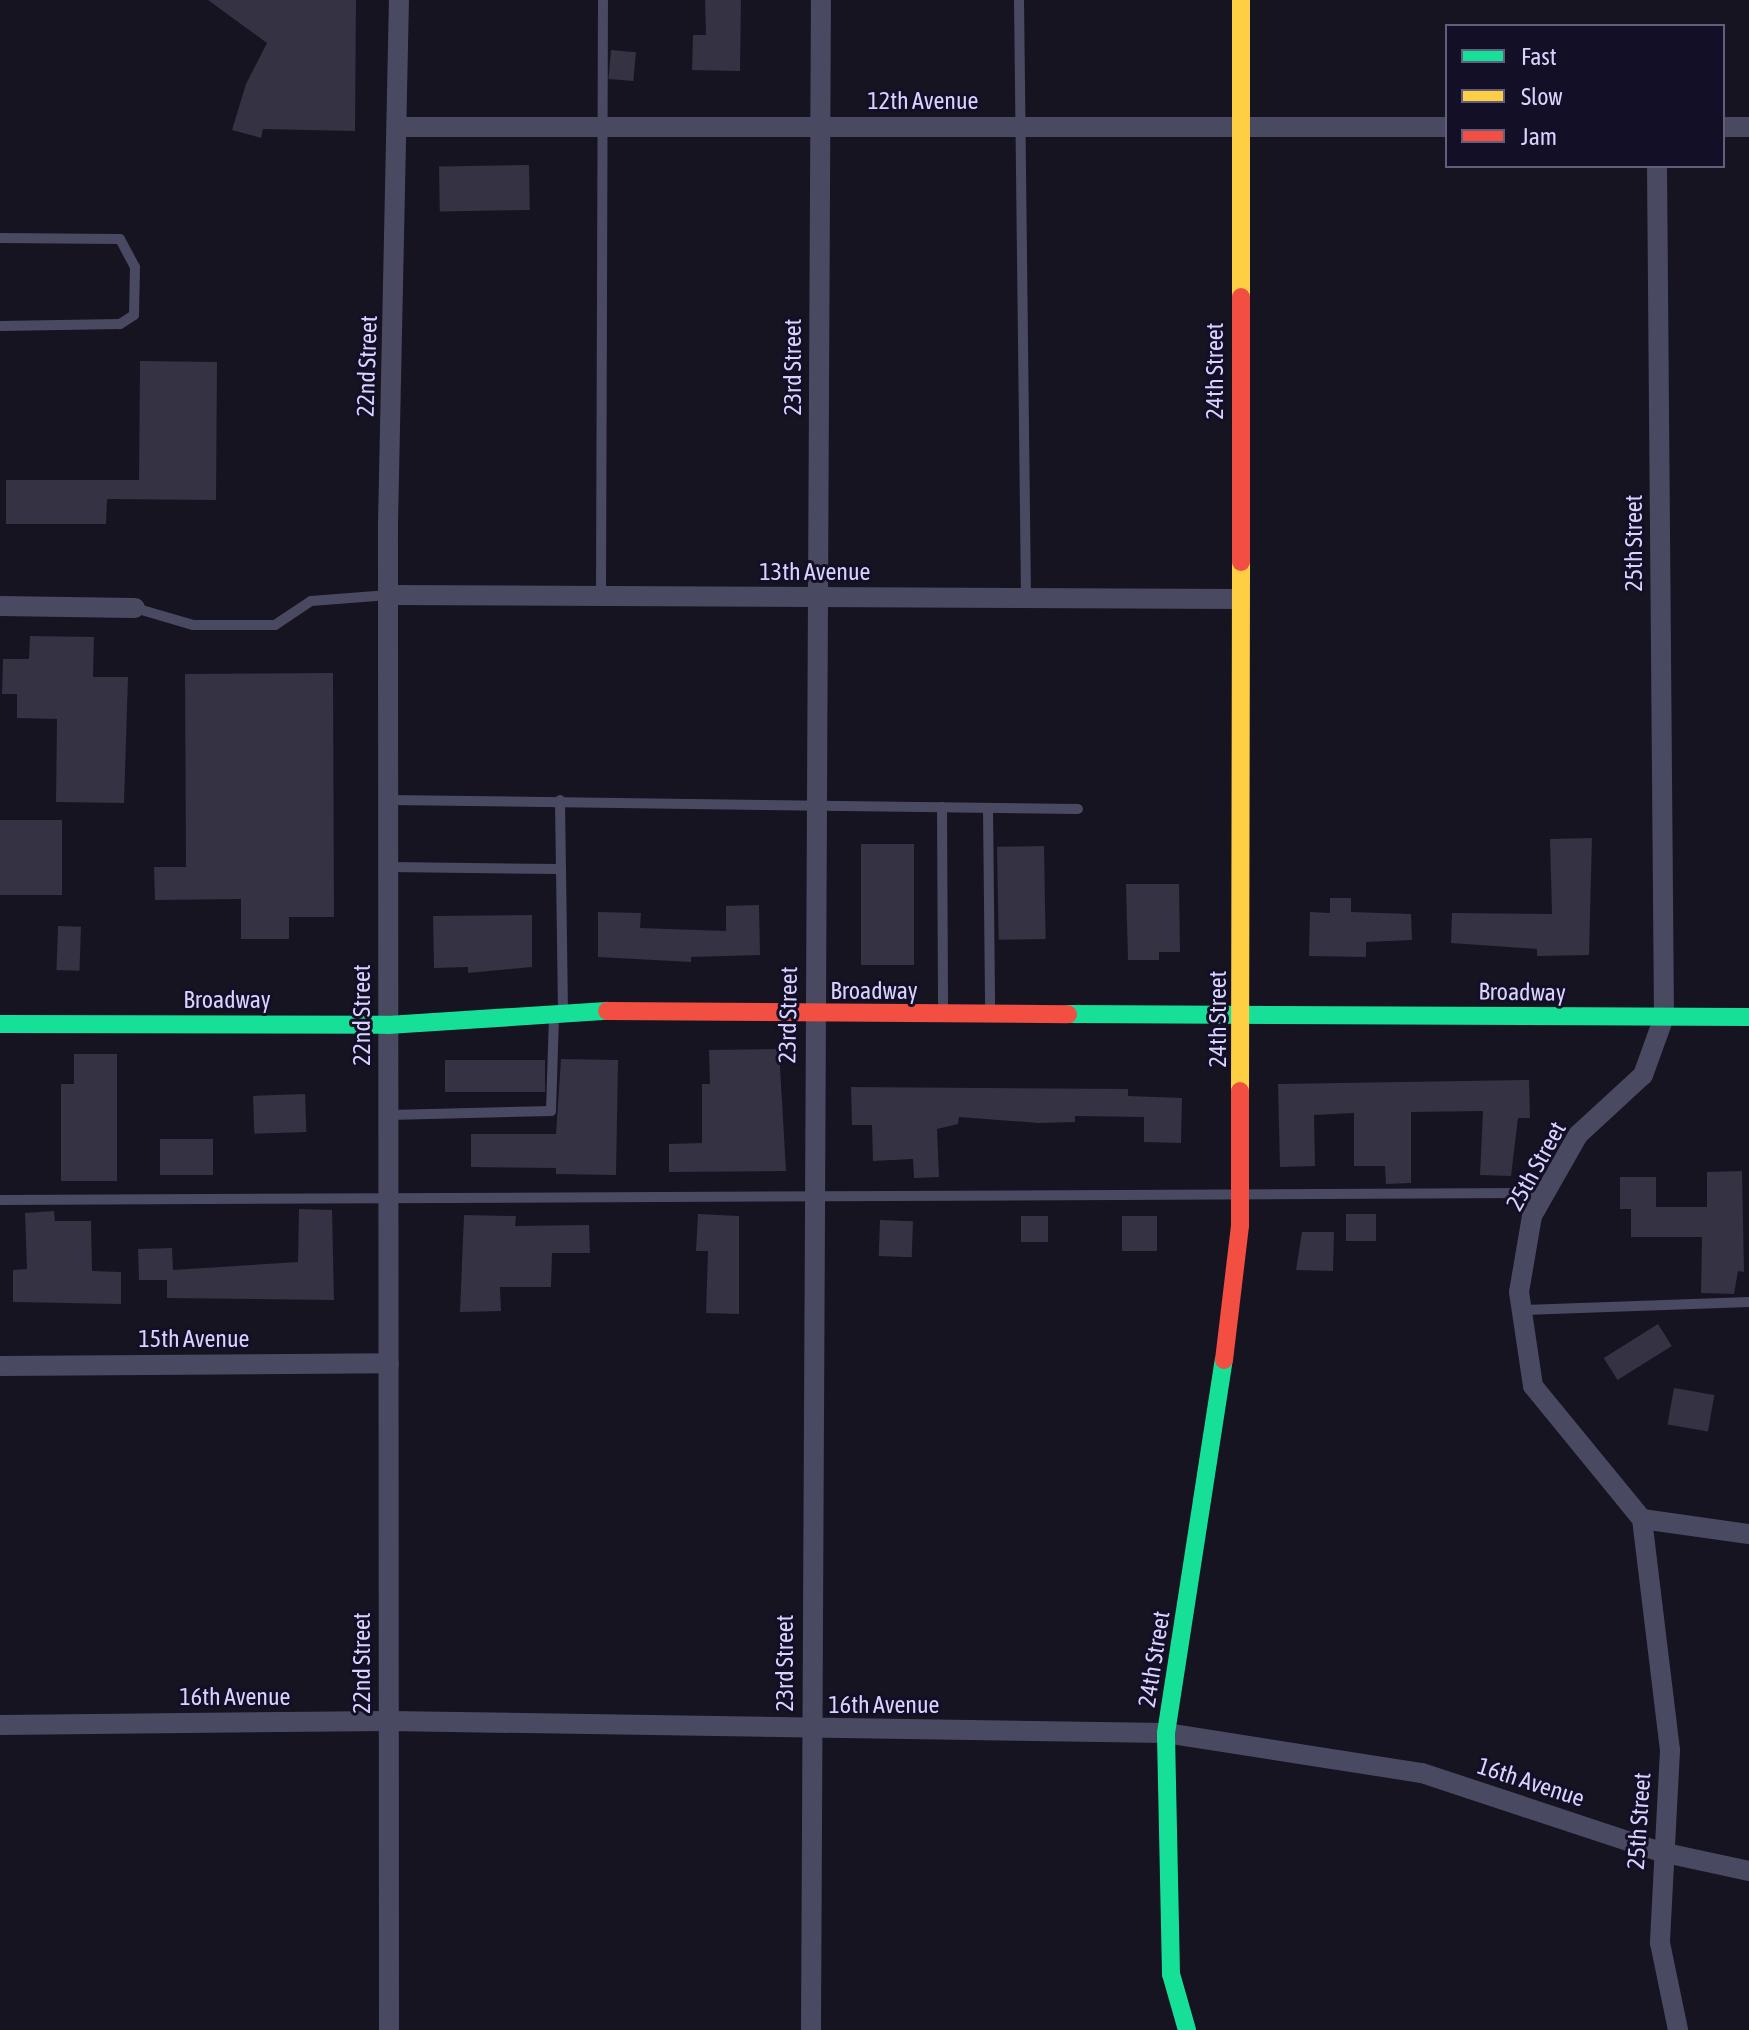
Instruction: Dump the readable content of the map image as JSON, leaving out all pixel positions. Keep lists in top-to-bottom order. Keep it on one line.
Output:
{"streets":{"street":["12th Avenue","22nd Street","23rd Street","24th Street","25th Street","13th Avenue","Broadway","15th Avenue","16th Avenue"]},"crossings":[["12th Avenue","22nd Street"],["12th Avenue","23rd Street"],["12th Avenue","24th Street"],["22nd Street","13th Avenue"],["22nd Street","Broadway"],["22nd Street","15th Avenue"],["22nd Street","16th Avenue"],["23rd Street","13th Avenue"],["23rd Street","Broadway"],["23rd Street","16th Avenue"],["24th Street","13th Avenue"],["24th Street","Broadway"],["24th Street","16th Avenue"],["25th Street","Broadway"],["25th Street","16th Avenue"]],"legend":["Fast","Slow","Jam"]}
